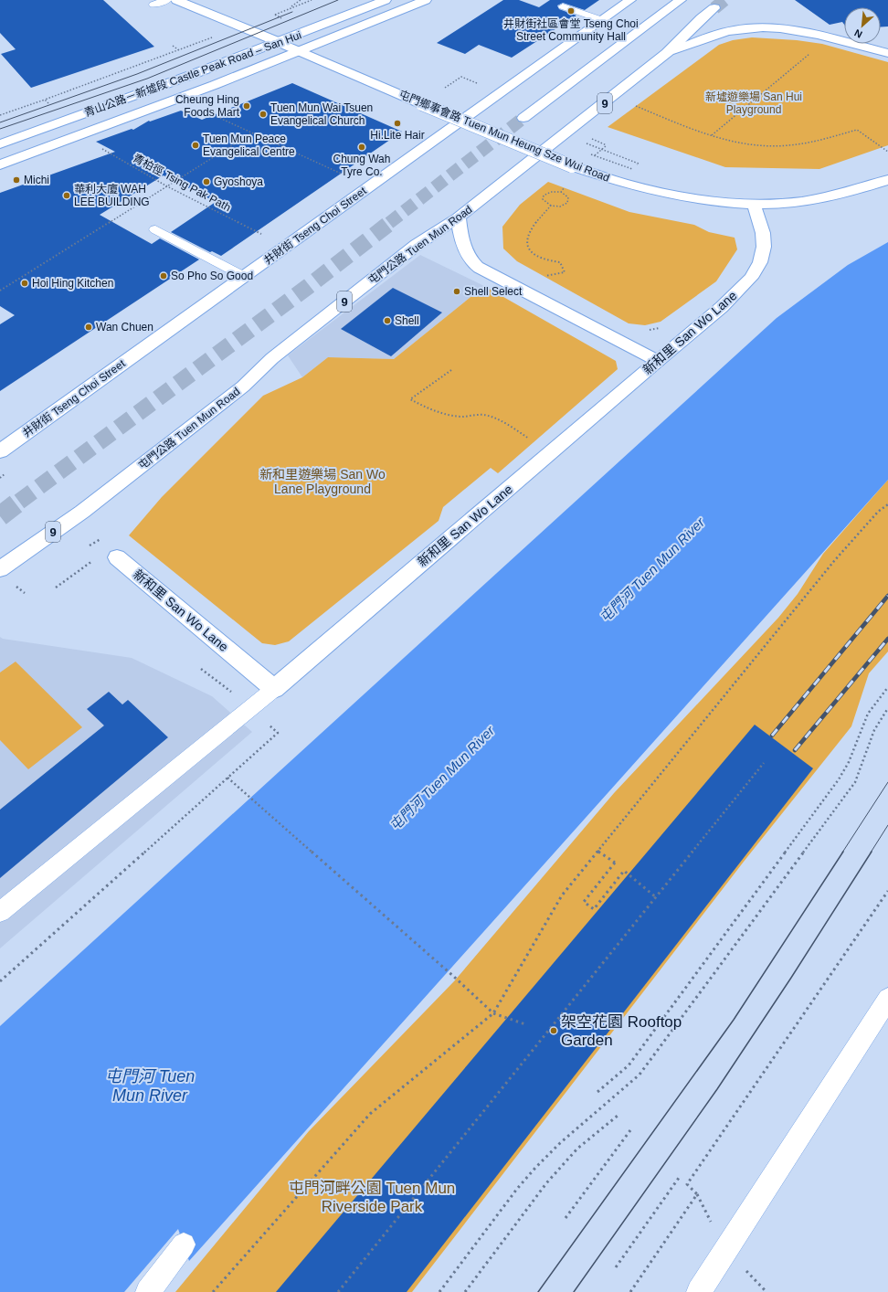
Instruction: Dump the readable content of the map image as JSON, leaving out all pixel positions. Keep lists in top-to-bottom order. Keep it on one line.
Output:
{"streets":{"main road":["青山公路－新墟段 Castle Peak Road – San Hui","9","屯門鄉事會路 Tuen Mun Heung Sze Wui Road","井財街 Tseng Choi Street","屯門公路 Tuen Mun Road","新和里 San Wo Lane"],"path":["青柏徑 Tsing Pak Path"]},"crossings":[["青山公路－新墟段 Castle Peak Road – San Hui","屯門鄉事會路 Tuen Mun Heung Sze Wui Road"],["屯門鄉事會路 Tuen Mun Heung Sze Wui Road","新和里 San Wo Lane"]],"water":["屯門河 Tuen Mun River"],"parks":["新墟遊樂場 San Hui Playground","新和里遊樂場 San Wo Lane Playground","屯門河畔公園 Tuen Mun Riverside Park"],"places":["井財街社區會堂 Tseng Choi Street Community Hall","Cheung Hing Foods Mart","Tuen Mun Wai Tsuen Evangelical Church","Hi.Lite Hair","Tuen Mun Peace Evangelical Centre","Chung Wah Tyre Co.","Michi","Gyoshoya","華利大廈 WAH LEE BUILDING","So Pho So Good","Hoi Hing Kitchen","Shell Select","Shell","Wan Chuen","架空花園 Rooftop Garden"],"north":"bottom left"}
